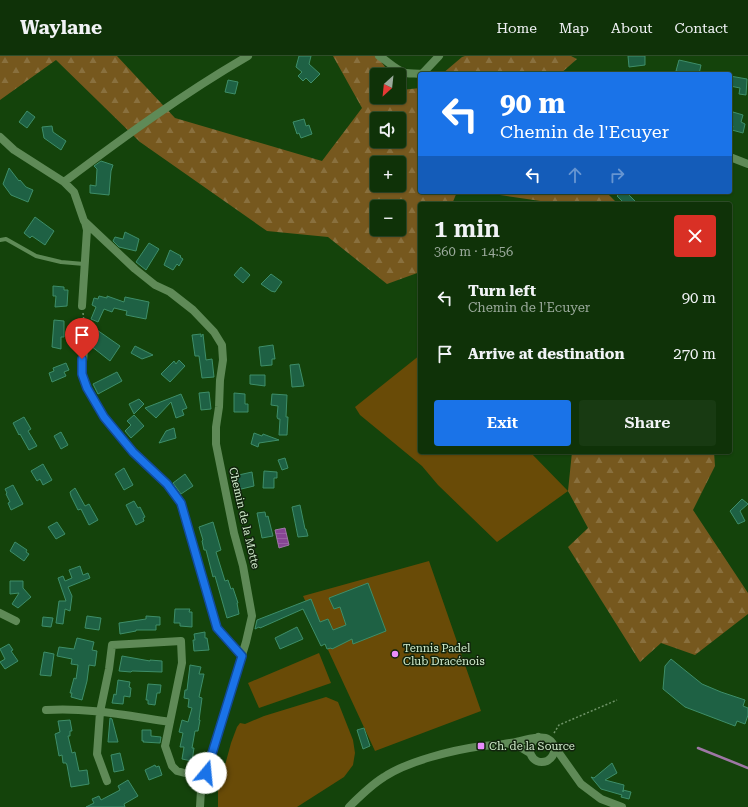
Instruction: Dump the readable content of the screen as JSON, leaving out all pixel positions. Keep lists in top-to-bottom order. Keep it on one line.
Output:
{"streets":{"street":["Chemin de la Motte"]},"places":{"other":["Tennis Padel Club Dracénois"],"transit":["Ch. de la Source"]},"north":"bottom left","page":{"header":"Waylane","nav":["Home","Map","About","Contact"],"map_buttons":["+","−"],"turn":["90 m","Chemin de l'Ecuyer"],"heading":["1 min","360 m · 14:56"],"list":[{"name":"Turn left","note":"Chemin de l'Ecuyer","value":"90 m"},{"name":"Arrive at destination","value":"270 m"}],"buttons":["Exit","Share"]}}
